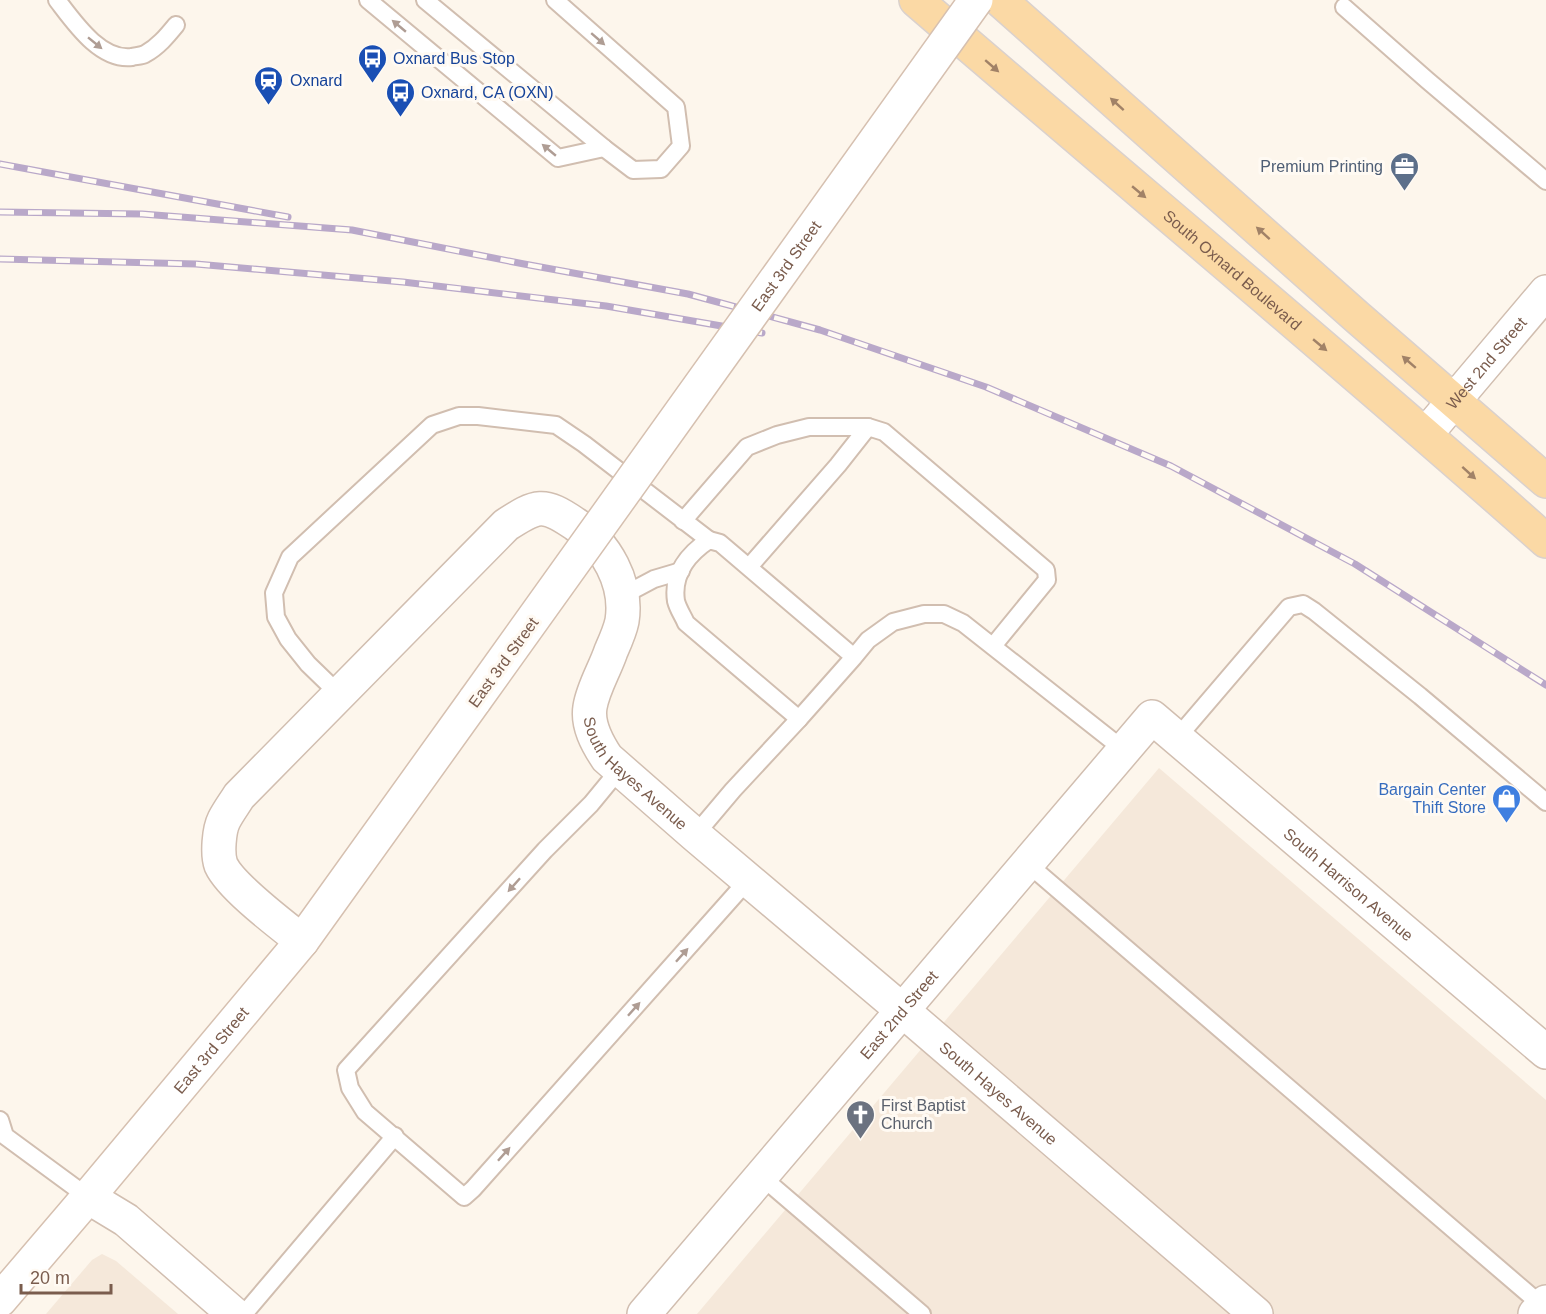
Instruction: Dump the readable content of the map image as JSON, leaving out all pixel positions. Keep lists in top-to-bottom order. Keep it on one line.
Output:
{"streets":{"main road":["South Oxnard Boulevard"],"street":["East 3rd Street","West 2nd Street","South Hayes Avenue","South Harrison Avenue","East 2nd Street"]},"crossings":[["East 3rd Street","South Hayes Avenue"],["South Oxnard Boulevard","West 2nd Street"],["South Hayes Avenue","East 2nd Street"],["South Harrison Avenue","East 2nd Street"]],"places":{"bus stop":["Oxnard Bus Stop","Oxnard, CA (OXN)"],"station":["Oxnard"],"office":["Premium Printing"],"shop":["Bargain Center Thift Store"],"church":["First Baptist Church"]},"scale_bar":"20 m"}
